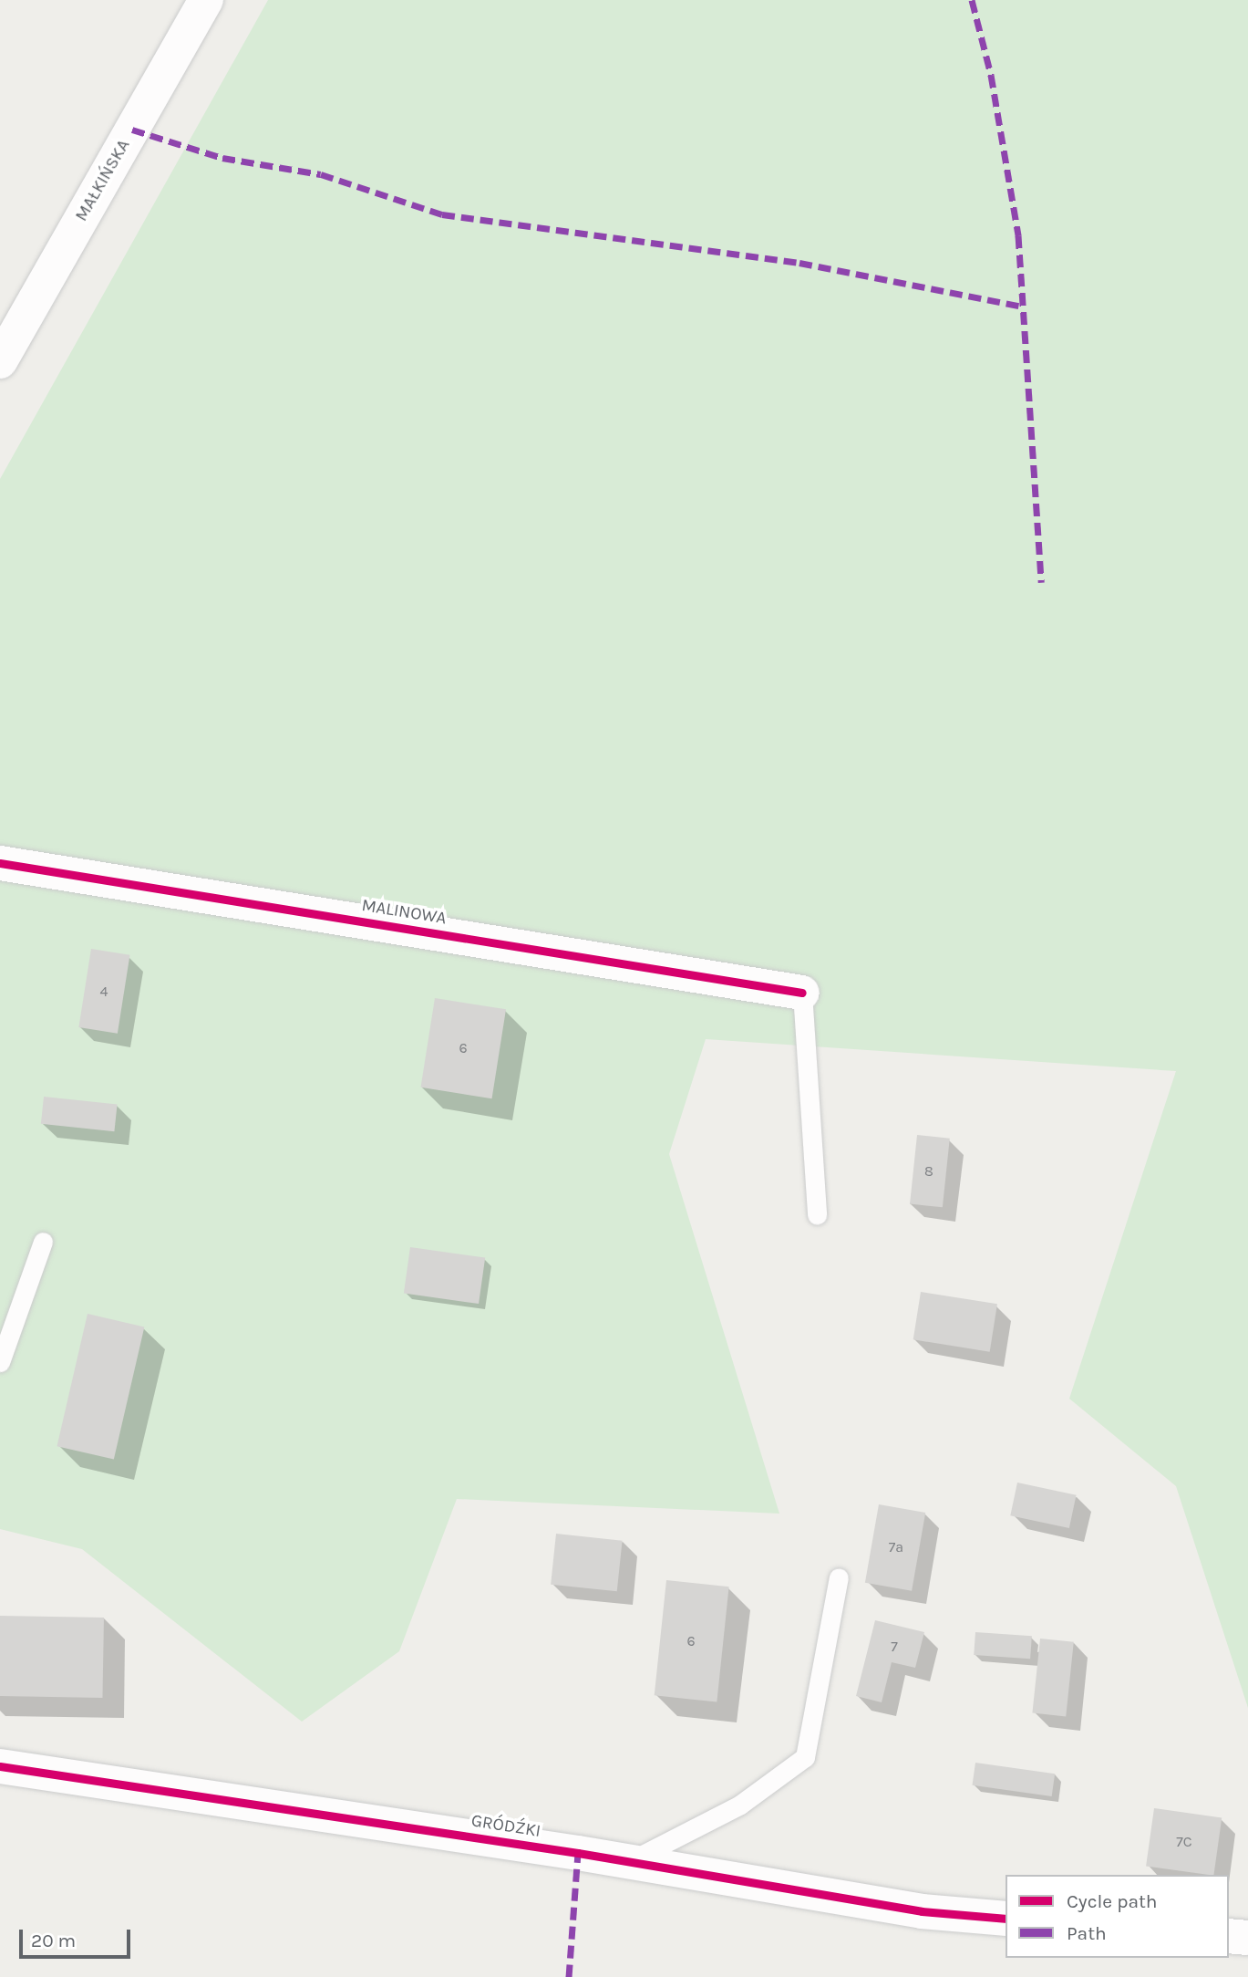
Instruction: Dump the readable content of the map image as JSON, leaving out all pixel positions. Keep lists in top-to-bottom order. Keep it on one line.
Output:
{"streets":{"street":["MAŁKIŃSKA","MALINOWA","GRÓDŹKI"]},"house_numbers":["4","6","8","7a","6","7","7C"],"legend":["Cycle path","Path"],"scale_bar":"20 m"}
